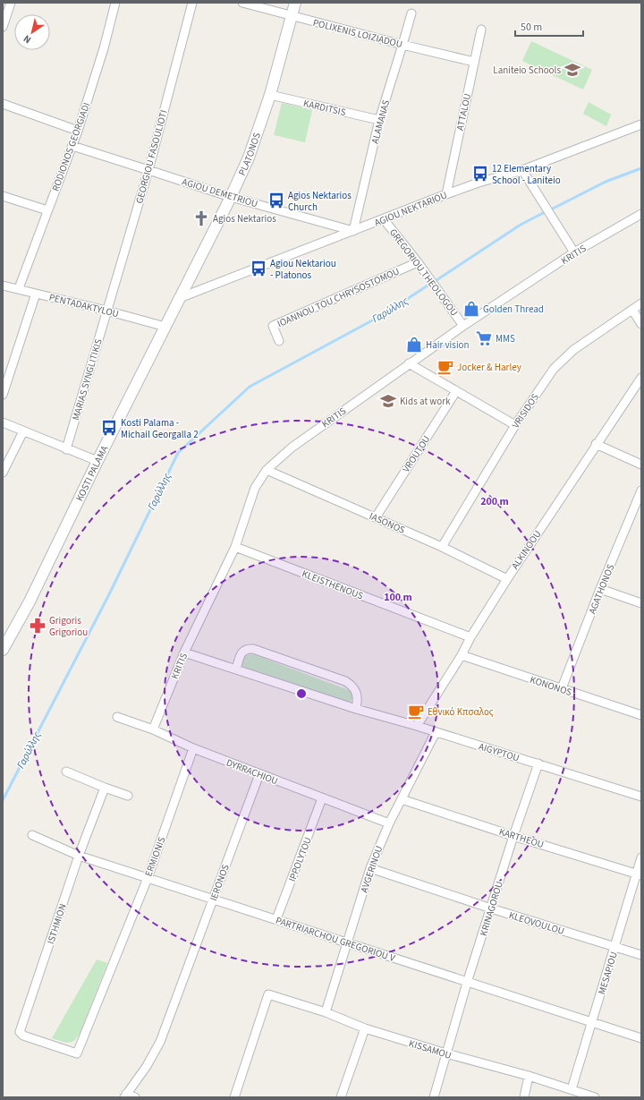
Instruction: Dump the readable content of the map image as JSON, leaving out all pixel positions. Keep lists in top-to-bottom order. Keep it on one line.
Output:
{"streets":{"street":["POLIXENIS LOIZIADOU","KARDITSIS","ATTALOU","ALAMANAS","RODIONOS GEORGIADI","PLATONOS","GEORGIOU FASOULIOTI","AGIOU DEMETRIOU","AGIOU NEKTARIOU","KRITIS","GREGORIOU THEOLOGOU","IOANNOU TOU CHRYSOSTOMOU","PENTADAKTYLOU","MARIAS SYNGLITIKIS","VRISIDOS","VROUTOU","KOSTI PALAMA","IASONOS","ALKINOOU","KLEISTHENOUS","AGATHONOS","KONONOS","AIGYPTOU","DYRRACHIOU","KARTHEOU","ERMIONIS","IPPOLYTOU","AVGERINOU","IERONOS","KRINAGOROU","KLEOVOULOU","ISTHMION","PARTRIARCHOU GREGORIOU V","MESAPIOU","KISSAMOU"]},"crossings":[["POLIXENIS LOIZIADOU","ATTALOU"],["POLIXENIS LOIZIADOU","ALAMANAS"],["POLIXENIS LOIZIADOU","PLATONOS"],["KARDITSIS","ALAMANAS"],["KARDITSIS","PLATONOS"],["ATTALOU","AGIOU NEKTARIOU"],["ALAMANAS","AGIOU DEMETRIOU"],["ALAMANAS","AGIOU NEKTARIOU"],["RODIONOS GEORGIADI","AGIOU DEMETRIOU"],["RODIONOS GEORGIADI","PENTADAKTYLOU"],["PLATONOS","AGIOU DEMETRIOU"],["PLATONOS","AGIOU NEKTARIOU"],["PLATONOS","KOSTI PALAMA"],["GEORGIOU FASOULIOTI","AGIOU DEMETRIOU"],["GEORGIOU FASOULIOTI","PENTADAKTYLOU"],["GEORGIOU FASOULIOTI","MARIAS SYNGLITIKIS"],["AGIOU DEMETRIOU","AGIOU NEKTARIOU"],["AGIOU NEKTARIOU","GREGORIOU THEOLOGOU"],["AGIOU NEKTARIOU","KOSTI PALAMA"],["KRITIS","GREGORIOU THEOLOGOU"],["KRITIS","IASONOS"],["KRITIS","KLEISTHENOUS"],["KRITIS","AIGYPTOU"],["KRITIS","DYRRACHIOU"],["GREGORIOU THEOLOGOU","IOANNOU TOU CHRYSOSTOMOU"],["PENTADAKTYLOU","MARIAS SYNGLITIKIS"],["PENTADAKTYLOU","KOSTI PALAMA"],["VRISIDOS","IASONOS"],["VROUTOU","IASONOS"],["IASONOS","ALKINOOU"],["ALKINOOU","KLEISTHENOUS"],["ALKINOOU","KONONOS"],["ALKINOOU","AIGYPTOU"],["AGATHONOS","KONONOS"],["AIGYPTOU","AVGERINOU"],["AIGYPTOU","KRINAGOROU"],["DYRRACHIOU","ERMIONIS"],["DYRRACHIOU","IPPOLYTOU"],["DYRRACHIOU","AVGERINOU"],["DYRRACHIOU","IERONOS"],["KARTHEOU","AVGERINOU"],["KARTHEOU","KRINAGOROU"],["KARTHEOU","MESAPIOU"],["ERMIONIS","ISTHMION"],["ERMIONIS","PARTRIARCHOU GREGORIOU V"],["IPPOLYTOU","PARTRIARCHOU GREGORIOU V"],["AVGERINOU","KLEOVOULOU"],["AVGERINOU","PARTRIARCHOU GREGORIOU V"],["AVGERINOU","KISSAMOU"],["IERONOS","PARTRIARCHOU GREGORIOU V"],["KRINAGOROU","KLEOVOULOU"],["KRINAGOROU","PARTRIARCHOU GREGORIOU V"],["KRINAGOROU","KISSAMOU"],["KLEOVOULOU","MESAPIOU"],["ISTHMION","PARTRIARCHOU GREGORIOU V"],["PARTRIARCHOU GREGORIOU V","MESAPIOU"],["MESAPIOU","KISSAMOU"]],"water":["Γαρύλλης"],"places":{"school or university":["Laniteio Schools","Kids at work"],"bus stop":["12 Elementary School - Laniteio","Agios Nektarios Church","Agiou Nektariou - Platonos","Kosti Palama - Michail Georgalla 2"],"church":["Agios Nektarios"],"shop":["Golden Thread","Hair vision"],"supermarket":["MMS"],"cafe":["Jocker & Harley","Εθνικό Κπσαλος"],"pharmacy":["Grigoris Grigoriou"]},"scale_bar":"50 m","north":"bottom left","rings":["200 m","100 m"]}
